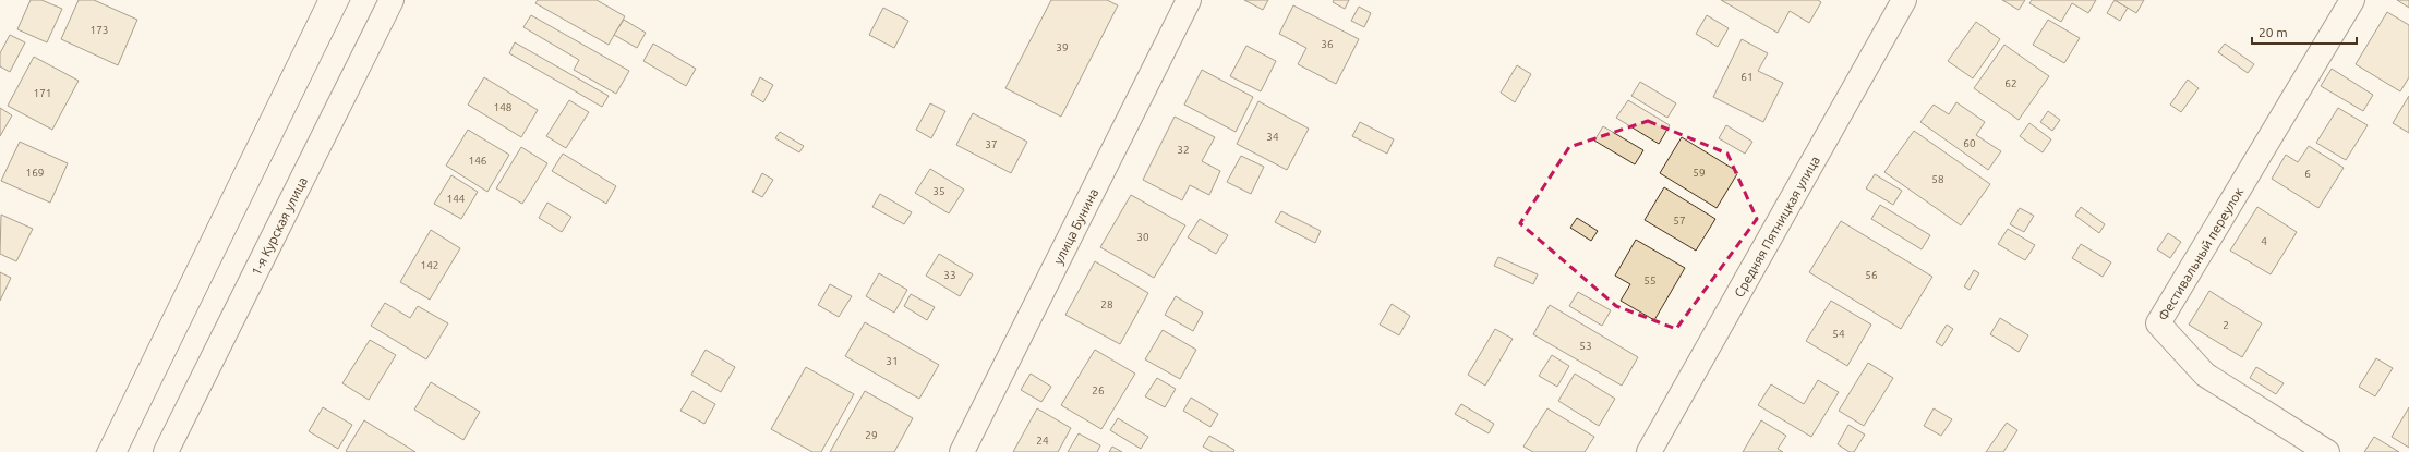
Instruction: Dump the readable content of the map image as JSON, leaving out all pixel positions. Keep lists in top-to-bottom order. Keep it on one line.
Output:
{"streets":{"street":["1-я Курская улица","улица Бунина","Средняя Пятницкая улица","Фестивальный переулок"]},"house_numbers":["173","36","39","61","62","171","148","34","60","37","32","146","169","59","6","58","35","144","57","30","4","142","33","56","55","28","2","54","53","31","26","29","24"],"scale_bar":"20 m"}
